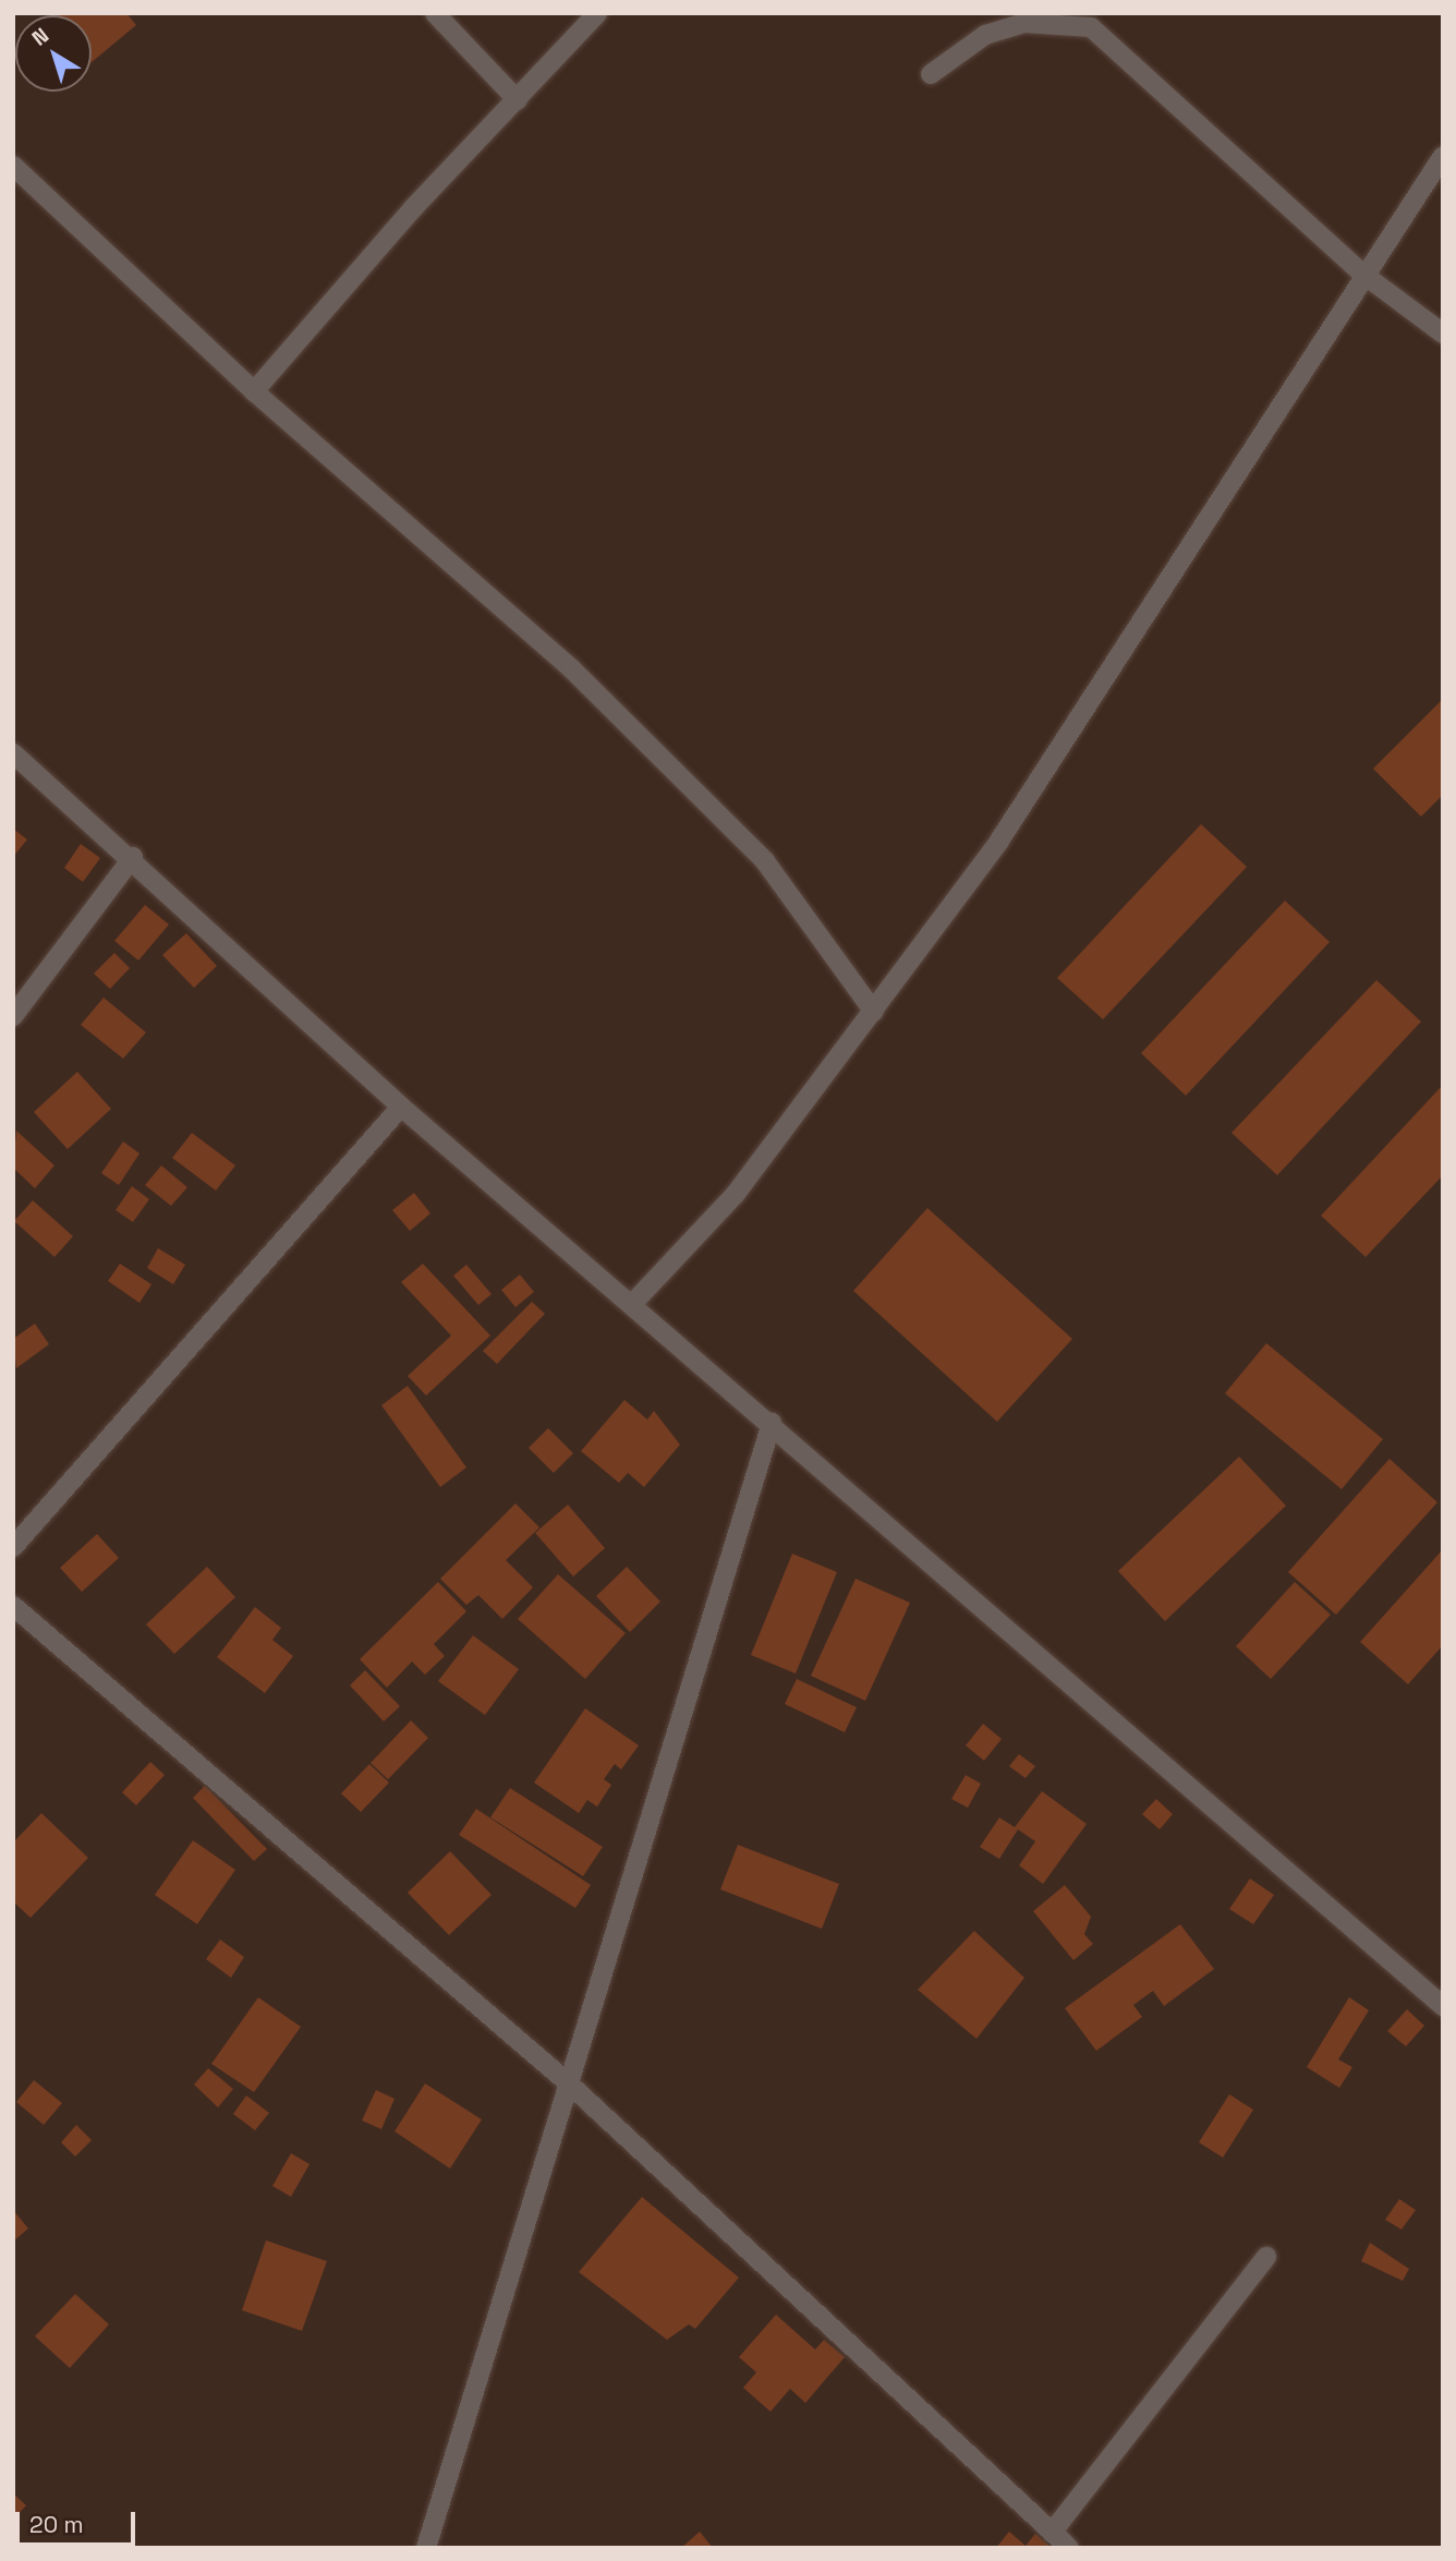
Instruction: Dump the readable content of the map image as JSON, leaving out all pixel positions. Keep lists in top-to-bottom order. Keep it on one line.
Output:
{"scale_bar":"20 m","north":"top left"}
